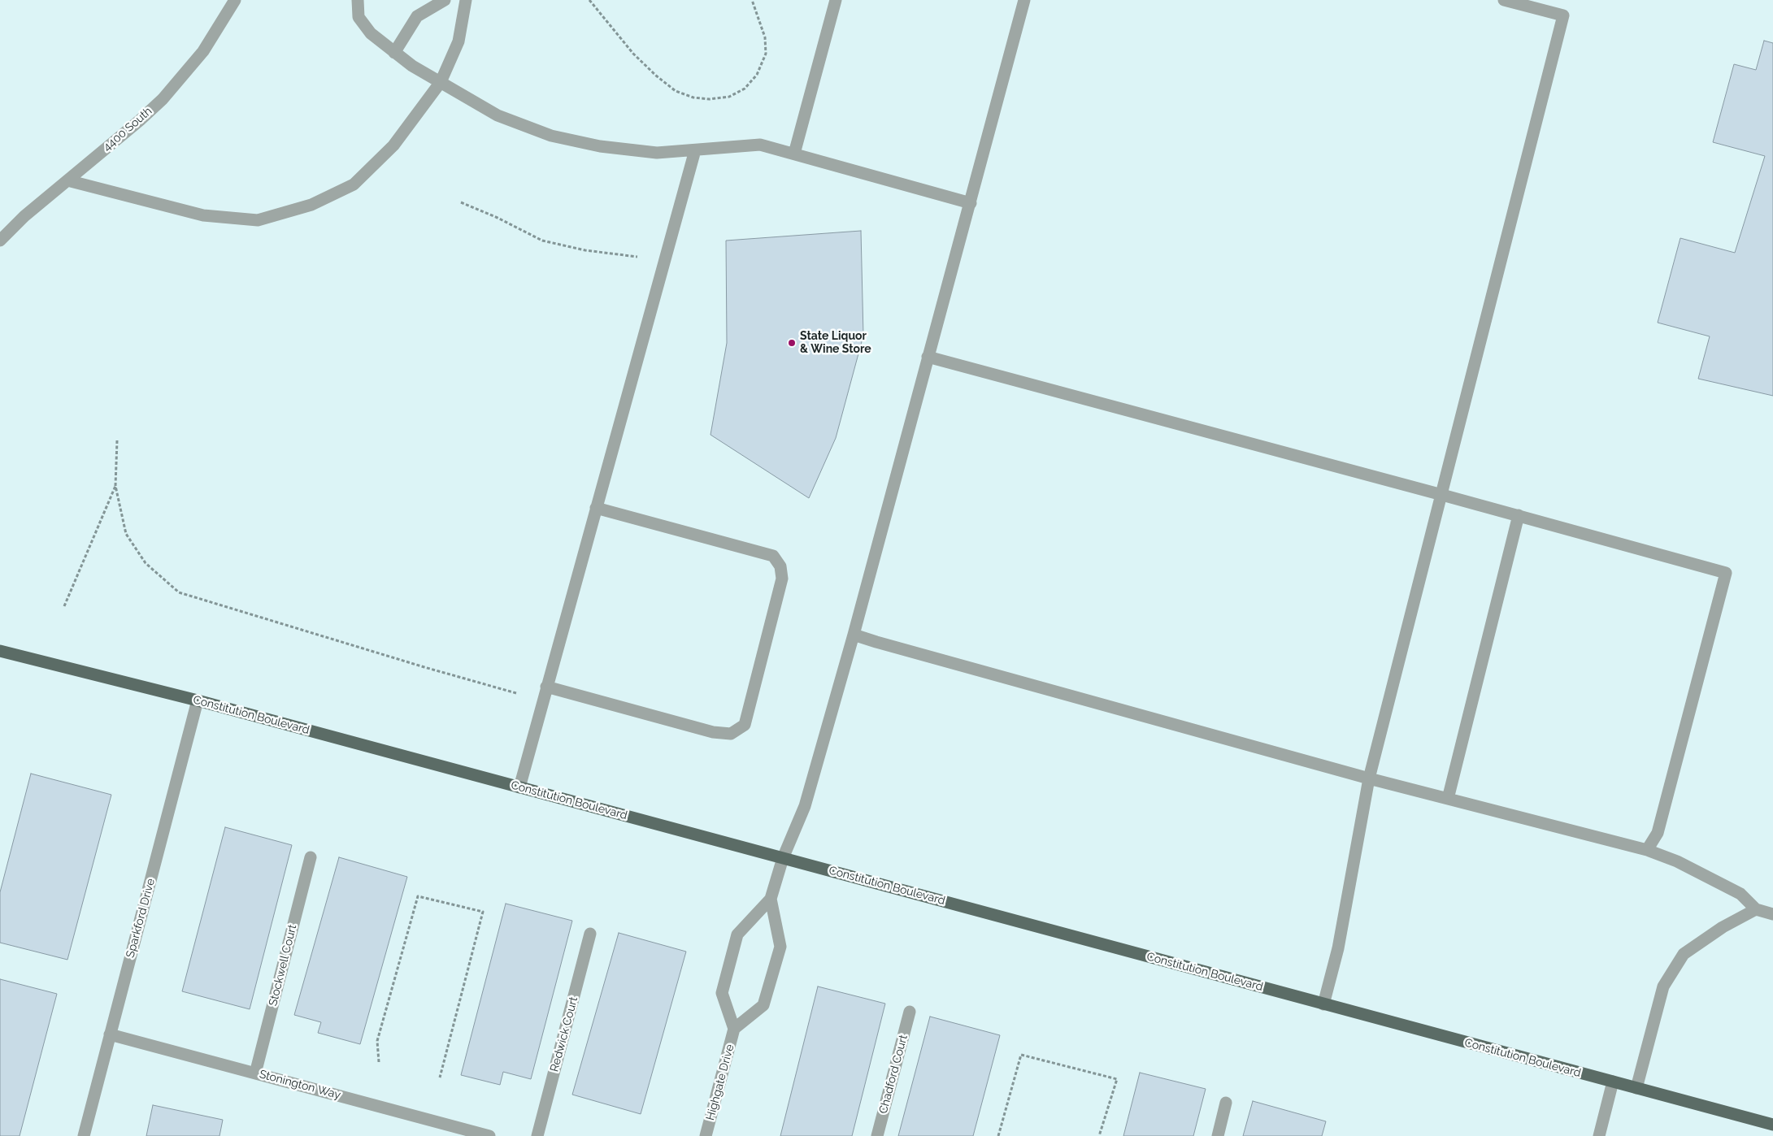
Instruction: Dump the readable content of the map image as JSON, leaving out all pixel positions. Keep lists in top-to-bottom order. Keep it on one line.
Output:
{"streets":{"main road":["Constitution Boulevard"],"street":["4400 South","Sparkford Drive","Stockwell Court","Redwick Court","Chadford Court","Highgate Drive","Stonington Way"]},"crossings":[["Constitution Boulevard","Sparkford Drive"],["Constitution Boulevard","Highgate Drive"],["Sparkford Drive","Stonington Way"],["Stockwell Court","Stonington Way"]],"places":["State Liquor & Wine Store"]}
